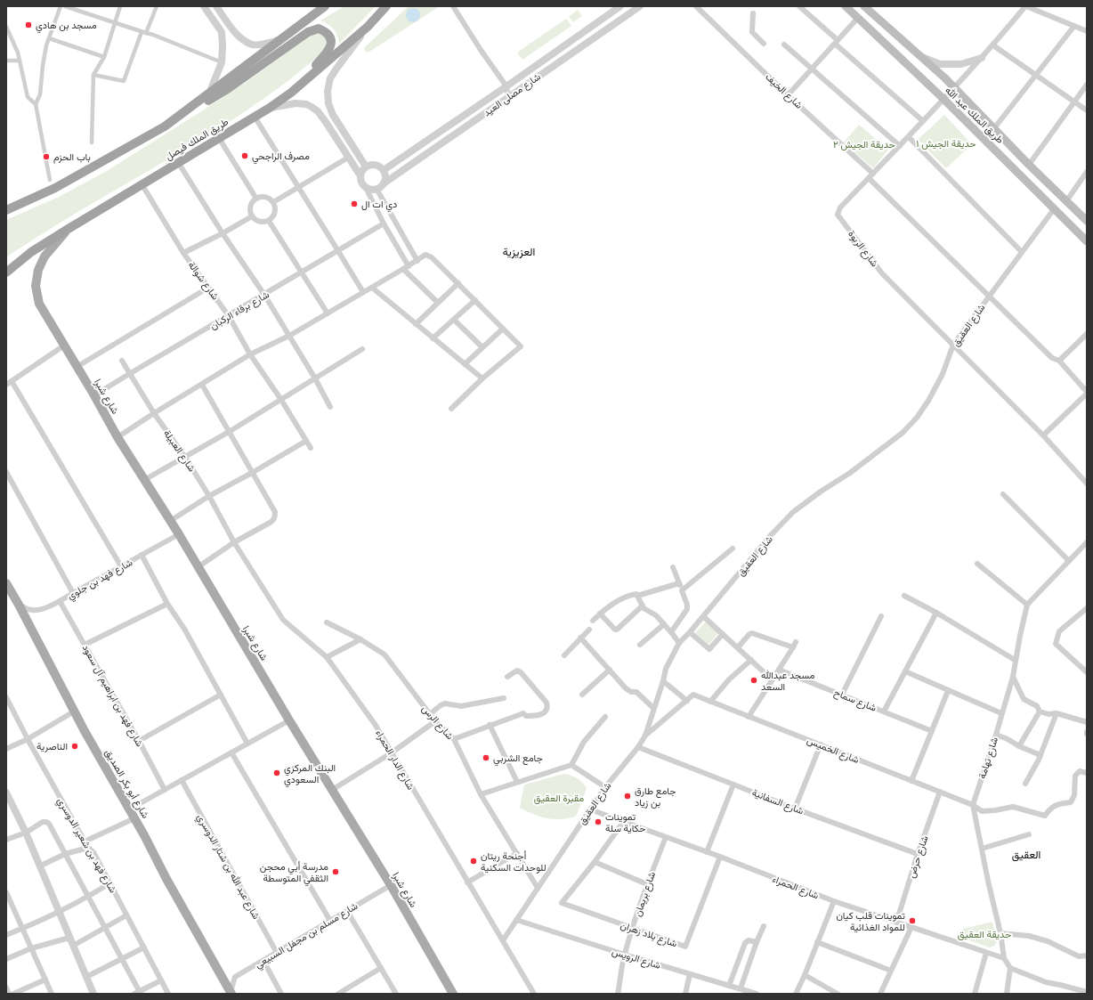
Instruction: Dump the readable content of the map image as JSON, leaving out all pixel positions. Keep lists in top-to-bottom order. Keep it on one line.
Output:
{"streets":{"highway":["طريق الملك فيصل"],"main road":["طريق الملك عبد الله","شارع شبرا","شارع أبو بكر الصديق"],"street":["شارع الخيف","شارع مصلى العيد","شارع الربوة","شارع شوالة","شارع برقاء الركبان","شارع العقيق","شارع العبيلة","شارع فهد بن جلوي","شارع فهد بن ابراهيم آل سعود","شارع سماح","شارع الرس","شارع الخميس","شارع تهامة","شارع الدار الحمراء","شارع السفانية","شارع فهد بن شعير الدوسري","شارع حرض","شارع عبد الله بن شتار الدوسري","شارع الحمراء","شارع بريمان","شارع بلاد زهران","شارع مسلم بن مجفل السبيعي","شارع الرويس"]},"crossings":[["شارع الخيف","شارع الربوة"],["طريق الملك عبد الله","شارع الربوة"],["طريق الملك عبد الله","شارع العقيق"],["طريق الملك فيصل","شارع شوالة"],["طريق الملك فيصل","شارع شبرا"],["شارع الربوة","شارع العقيق"],["شارع شوالة","شارع برقاء الركبان"],["شارع برقاء الركبان","شارع شبرا"],["شارع برقاء الركبان","شارع العبيلة"],["شارع العقيق","شارع الرس"],["شارع العقيق","شارع الدار الحمراء"],["شارع العقيق","شارع السفانية"],["شارع العقيق","شارع الحمراء"],["شارع العقيق","شارع الرويس"],["شارع شبرا","شارع فهد بن جلوي"],["شارع شبرا","شارع مسلم بن مجفل السبيعي"],["شارع العبيلة","شارع الدار الحمراء"],["شارع فهد بن جلوي","شارع فهد بن ابراهيم آل سعود"],["شارع فهد بن جلوي","شارع أبو بكر الصديق"],["شارع الخميس","شارع تهامة"],["شارع الخميس","شارع حرض"],["شارع تهامة","شارع الحمراء"],["شارع أبو بكر الصديق","شارع مسلم بن مجفل السبيعي"],["شارع السفانية","شارع حرض"],["شارع حرض","شارع الحمراء"],["شارع عبد الله بن شتار الدوسري","شارع مسلم بن مجفل السبيعي"],["شارع الحمراء","شارع بريمان"],["شارع الحمراء","شارع بلاد زهران"],["شارع بريمان","شارع بلاد زهران"],["شارع بريمان","شارع الرويس"]],"districts":["العزيزية","العقيق"],"parks":["حديقة الجيش ١","حديقة الجيش ٢","مقبرة العقيق","حديقة العقيق"],"places":["مسجد بن هادي","مصرف الراجحي","باب الحزم","دي ات ال","مسجد عبدالله السعد","الناصرية","جامع الشربي","البنك المركزي السعودي","جامع طارق بن زياد","تموينات حكاية سلة","أجنحة ريتان للوحدات السكنية","مدرسة أبي محجن الثقفي المتوسطة","تموينات قلب كيان للمواد الغذائية"]}
